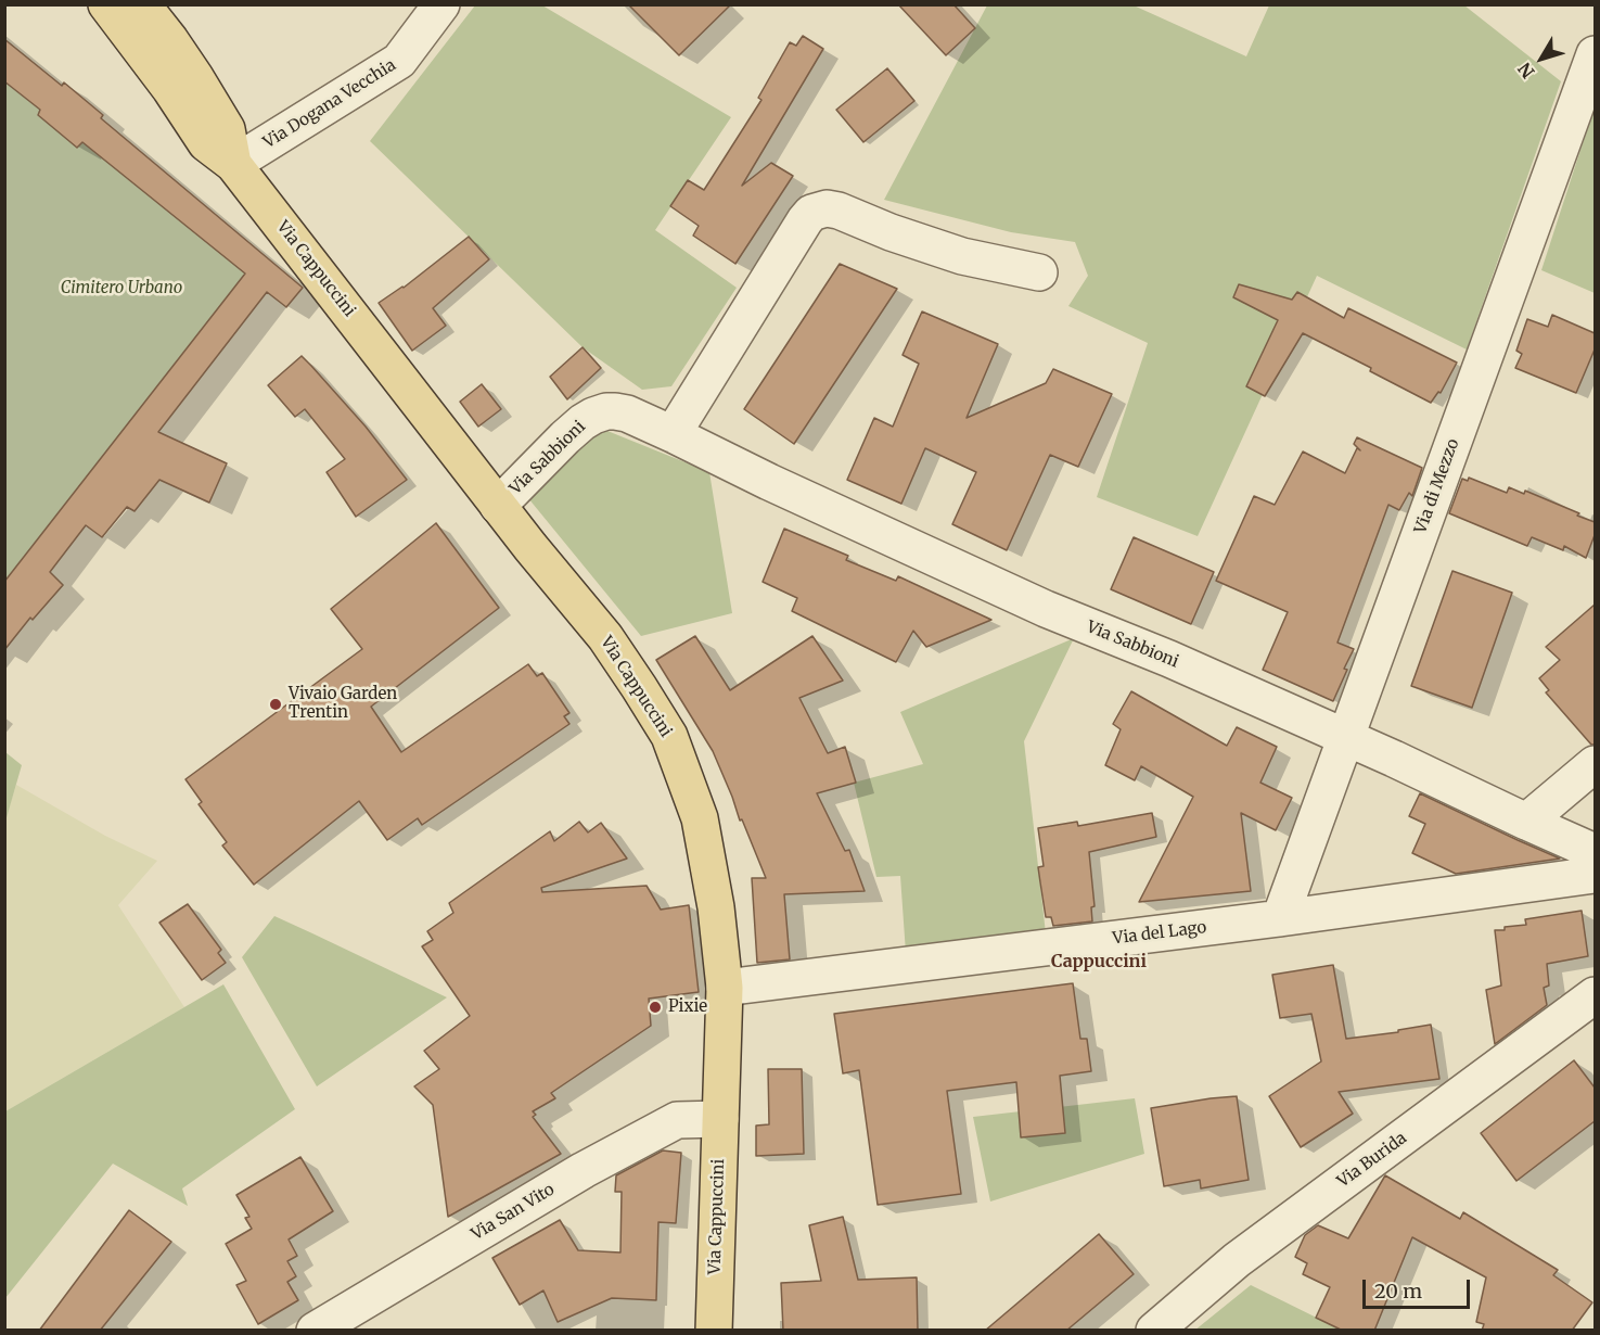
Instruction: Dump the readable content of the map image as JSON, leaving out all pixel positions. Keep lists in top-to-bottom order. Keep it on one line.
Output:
{"streets":{"main road":["Via Cappuccini"],"street":["Via Dogana Vecchia","Via Sabbioni","Via di Mezzo","Via del Lago","Via Burida","Via San Vito"]},"crossings":[["Via Dogana Vecchia","Via Cappuccini"],["Via Cappuccini","Via Sabbioni"],["Via Cappuccini","Via del Lago"],["Via Cappuccini","Via San Vito"],["Via Sabbioni","Via di Mezzo"],["Via di Mezzo","Via del Lago"]],"districts":["Cappuccini"],"parks":["Cimitero Urbano"],"places":["Vivaio Garden Trentin","Pixie"],"scale_bar":"20 m","north":"bottom left"}
